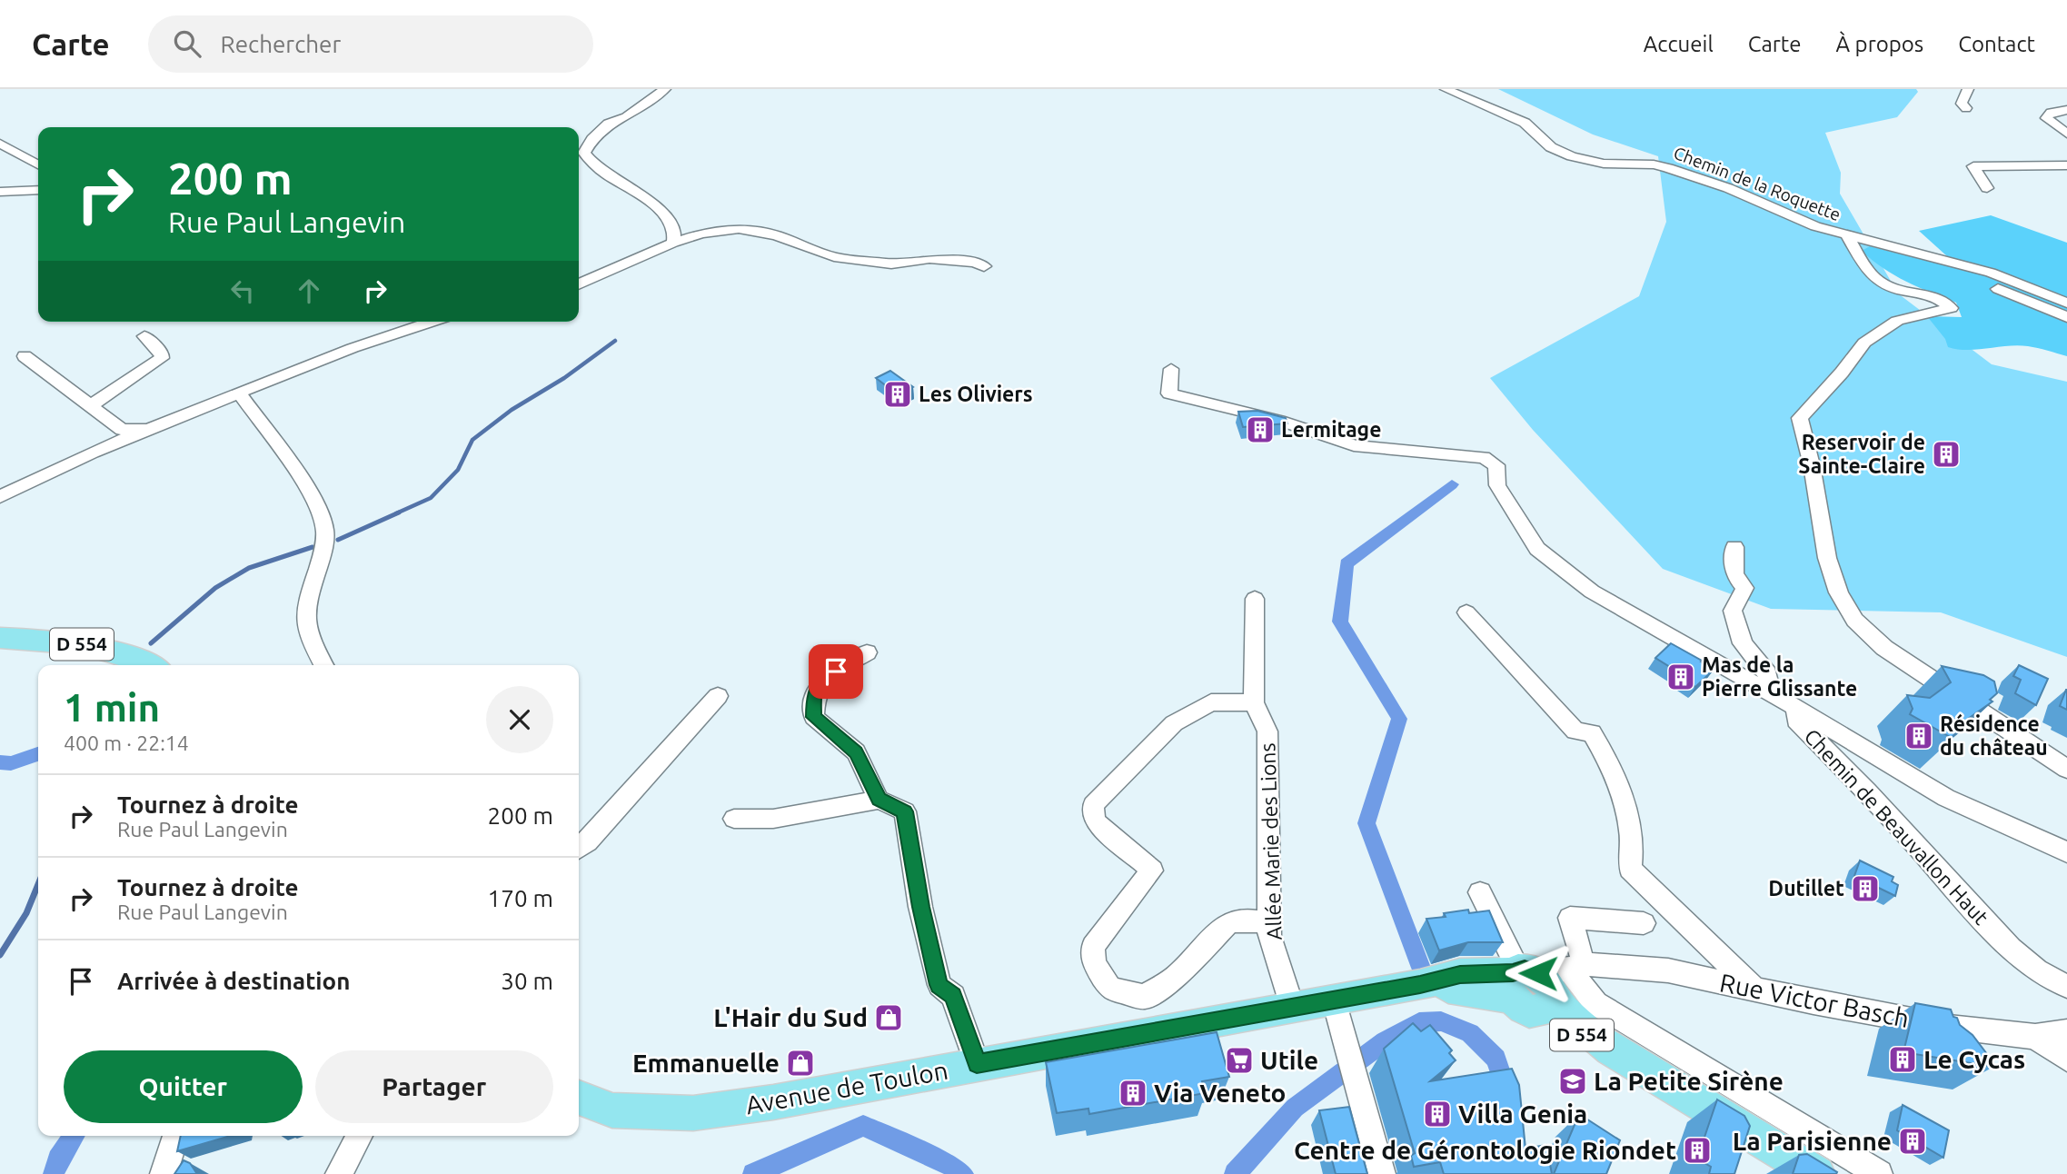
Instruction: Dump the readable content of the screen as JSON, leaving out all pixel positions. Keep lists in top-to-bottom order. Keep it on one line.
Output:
{"streets":{"main road":["D 554","Avenue de Toulon"],"street":["Chemin de la Roquette","Chemin de Beauvallon Haut","Allée Marie des Lions","Rue Victor Basch"]},"crossings":[["D 554","Rue Victor Basch"],["D 554","Avenue de Toulon"],["Allée Marie des Lions","Avenue de Toulon"],["Rue Victor Basch","Avenue de Toulon"]],"places":{"building":["Les Oliviers","Lermitage","Reservoir de Sainte-Claire","Mas de la Pierre Glissante","Résidence du château","Dutillet","Le Cycas","Via Veneto","Villa Genia","La Parisienne","Centre de Gérontologie Riondet"],"shop":["L'Hair du Sud","Emmanuelle"],"supermarket":["Utile"],"school or university":["La Petite Sirène"]},"page":{"header":"Carte","search":"Rechercher","nav":["Accueil","Carte","À propos","Contact"],"turn":["200 m","Rue Paul Langevin"],"heading":["1 min","400 m · 22:14"],"list":[{"name":"Tournez à droite","note":"Rue Paul Langevin","value":"200 m"},{"name":"Tournez à droite","note":"Rue Paul Langevin","value":"170 m"},{"name":"Arrivée à destination","value":"30 m"}],"buttons":["Quitter","Partager"]}}
